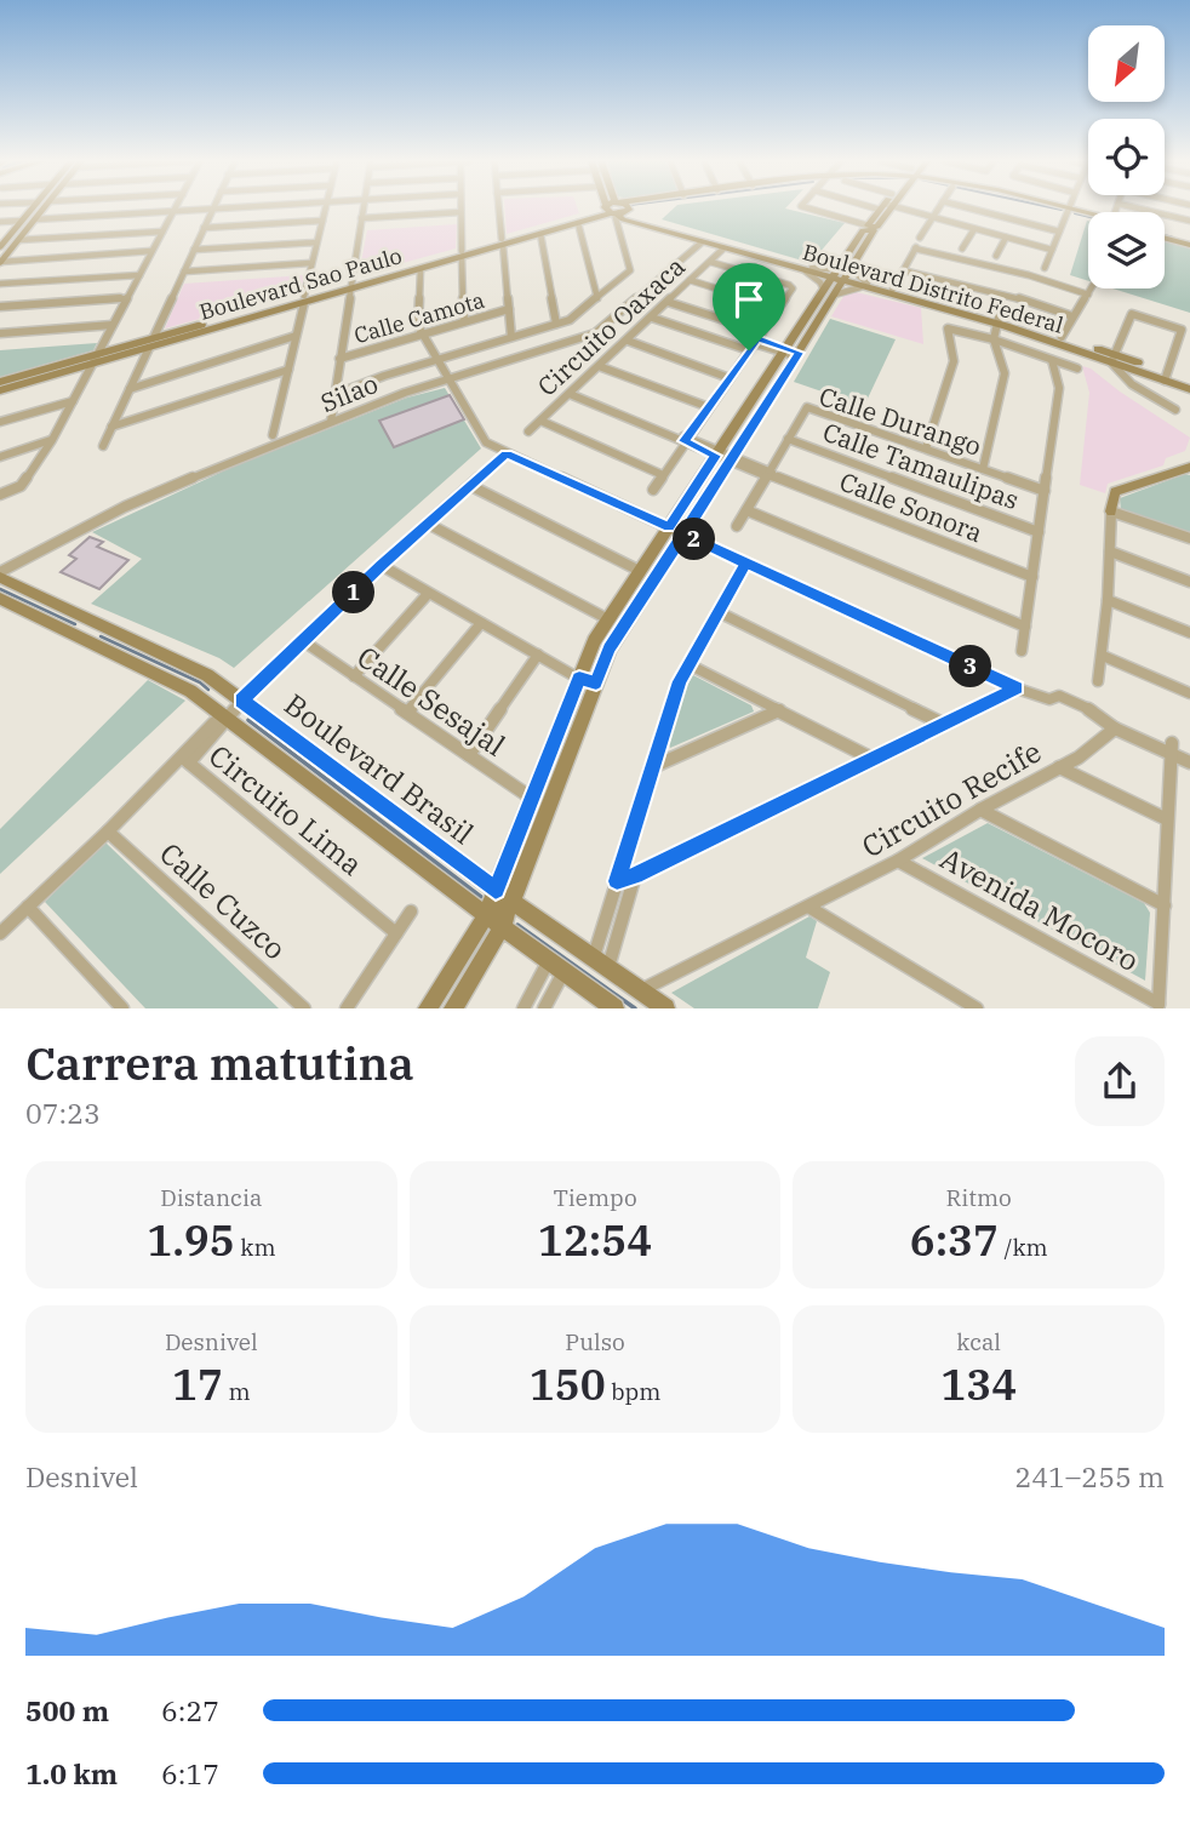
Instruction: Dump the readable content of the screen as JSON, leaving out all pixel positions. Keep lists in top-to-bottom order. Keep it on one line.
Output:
{"streets":{"main road":["Boulevard Sao Paulo","Boulevard Distrito Federal","Boulevard Brasil"],"street":["Calle Camota","Circuito Oaxaca","Silao","Calle Durango","Calle Tamaulipas","Calle Sonora","Calle Sesajal","Circuito Recife","Circuito Lima","Calle Cuzco","Avenida Mocoro"]},"crossings":[["Boulevard Sao Paulo","Boulevard Distrito Federal"],["Boulevard Distrito Federal","Circuito Oaxaca"],["Boulevard Distrito Federal","Silao"],["Circuito Oaxaca","Calle Sonora"],["Silao","Boulevard Brasil"],["Calle Durango","Calle Tamaulipas"],["Calle Durango","Calle Sonora"],["Boulevard Brasil","Circuito Recife"],["Circuito Recife","Avenida Mocoro"],["Circuito Lima","Calle Cuzco"]],"north":"bottom left","page":{"pins":["2","1","3"],"heading":["Carrera matutina","07:23"],"stats":[["Distancia","1.95 km"],["Tiempo","12:54"],["Ritmo","6:37 /km"],["Desnivel","17 m"],["Pulso","150 bpm"],["kcal","134"]],"chart":["Desnivel","241–255 m"],"list":[{"name":"500 m","note":"6:27"},{"name":"1.0 km","note":"6:17"}]}}
